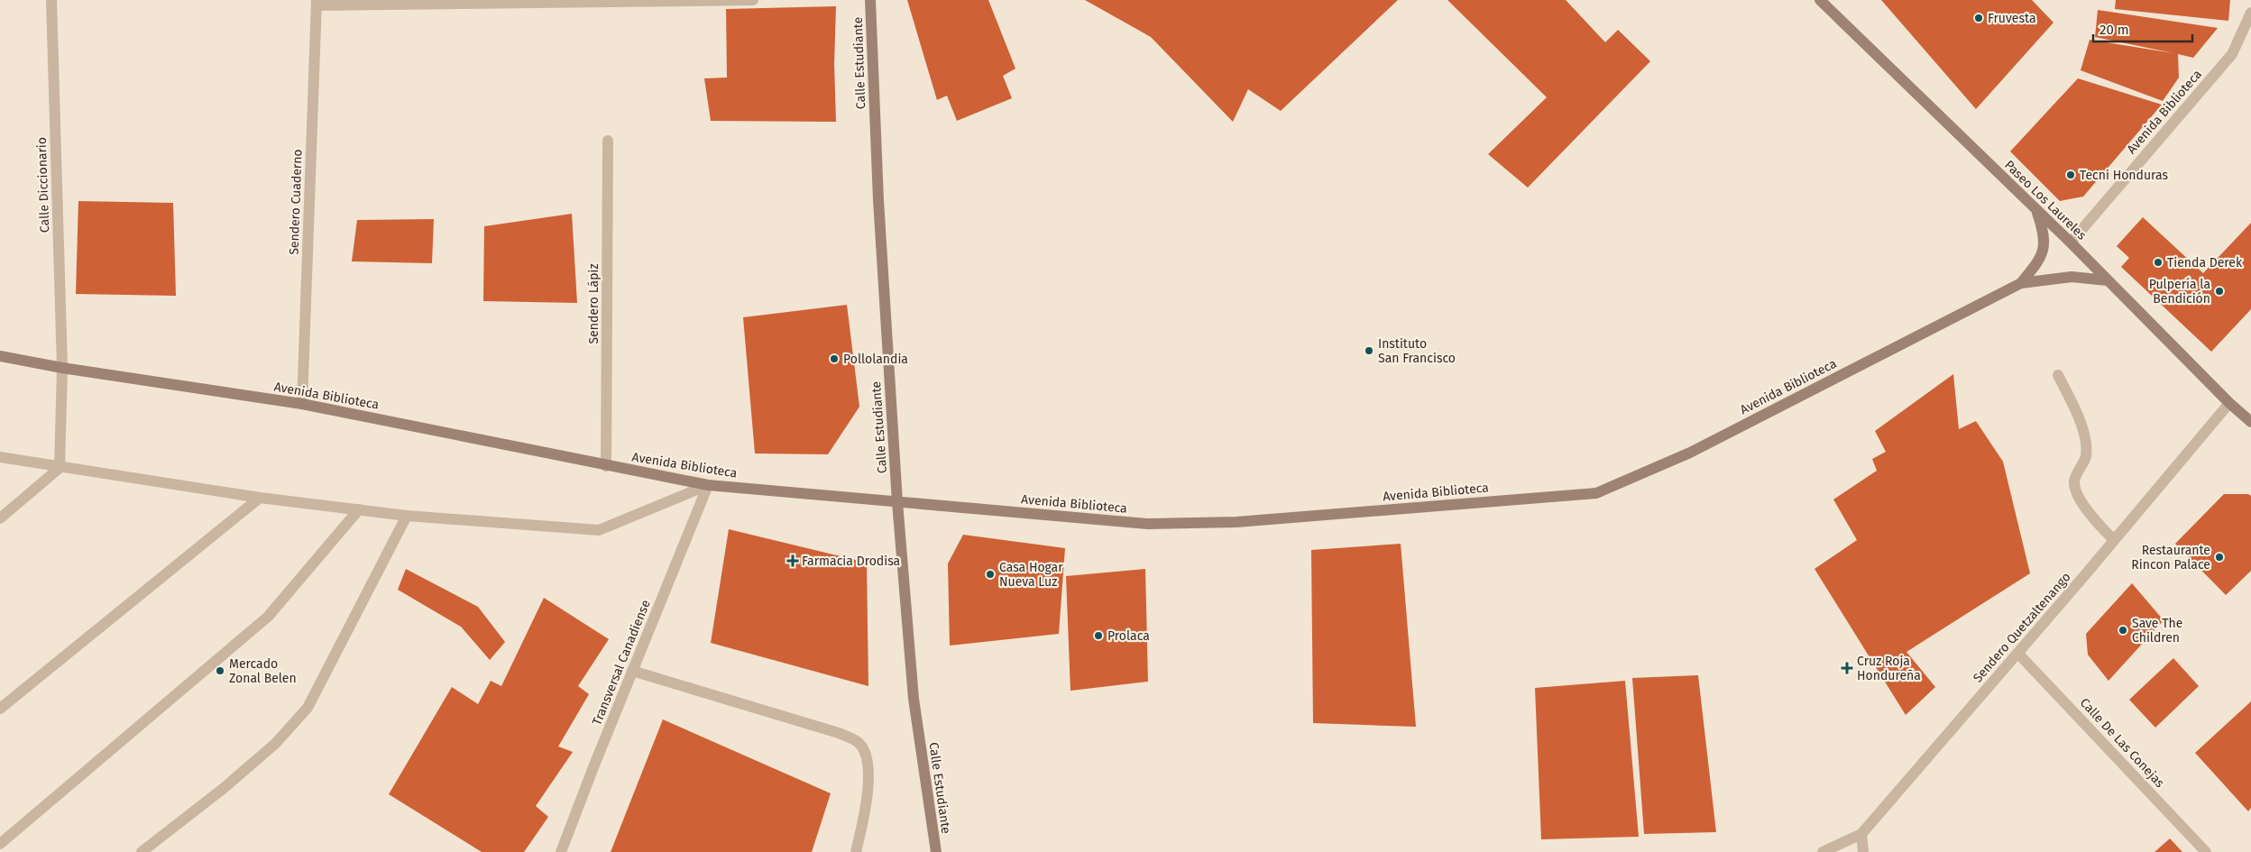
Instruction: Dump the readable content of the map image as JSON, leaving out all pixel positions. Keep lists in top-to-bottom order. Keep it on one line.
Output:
{"streets":{"street":["Calle Estudiante","Avenida Biblioteca","Calle Diccionario","Paseo Los Laureles","Sendero Cuaderno","Sendero Lápiz","Sendero Quetzaltenango","Transversal Canadiense","Calle De Las Conejas"]},"crossings":[["Calle Estudiante","Avenida Biblioteca"],["Avenida Biblioteca","Calle Diccionario"],["Avenida Biblioteca","Paseo Los Laureles"],["Avenida Biblioteca","Sendero Cuaderno"],["Avenida Biblioteca","Sendero Lápiz"],["Avenida Biblioteca","Transversal Canadiense"],["Paseo Los Laureles","Sendero Quetzaltenango"],["Sendero Quetzaltenango","Calle De Las Conejas"]],"places":{"other":["Fruvesta","Tecni Honduras","Tienda Derek","Pulpería la Bendición","Instituto San Francisco","Pollolandia","Restaurante Rincon Palace","Casa Hogar Nueva Luz","Save The Children","Prolaca","Mercado Zonal Belen"],"health":["Farmacia Drodisa","Cruz Roja Hondureña"]},"scale_bar":"20 m"}
